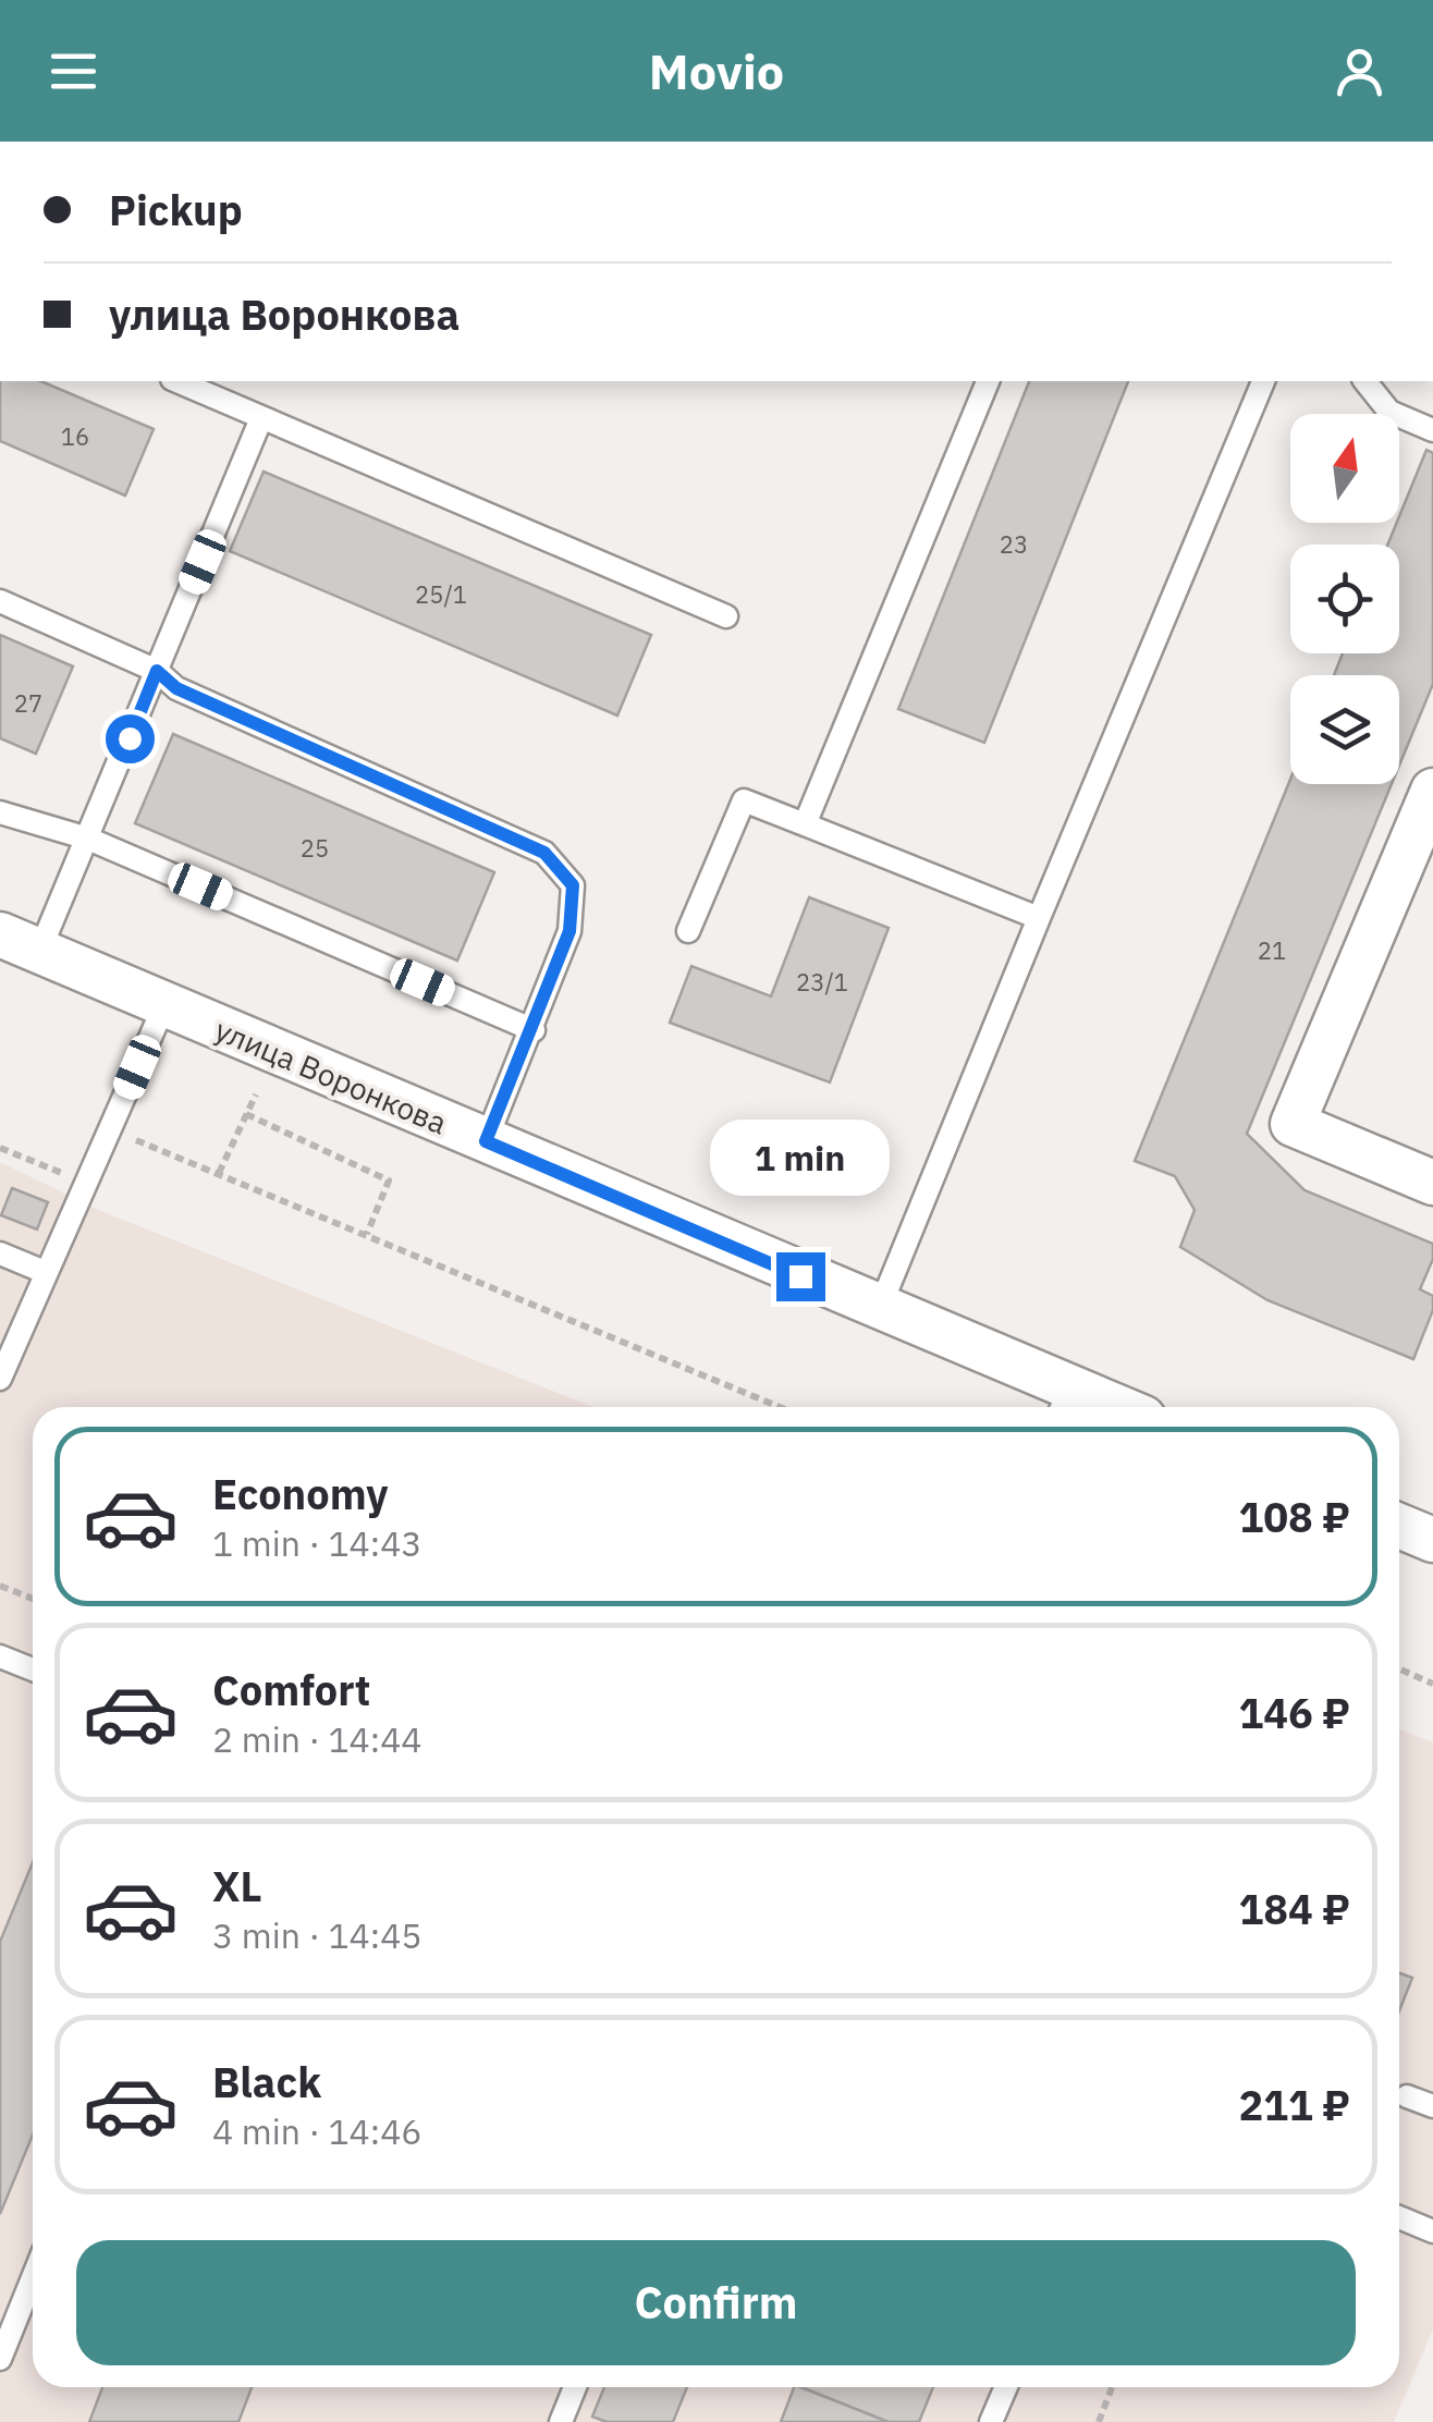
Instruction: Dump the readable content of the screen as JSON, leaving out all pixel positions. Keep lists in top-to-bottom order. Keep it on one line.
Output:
{"streets":{"street":["улица Воронкова"]},"house_numbers":["16","23","25/1","27","25","21","23/1"],"north":"top","page":{"header":"Movio","banner":["Pickup","улица Воронкова"],"bubble":"1 min","list":[{"name":"Economy","note":"1 min · 14:43","value":"108 ₽"},{"name":"Comfort","note":"2 min · 14:44","value":"146 ₽"},{"name":"XL","note":"3 min · 14:45","value":"184 ₽"},{"name":"Black","note":"4 min · 14:46","value":"211 ₽"}],"buttons":"Confirm"}}
